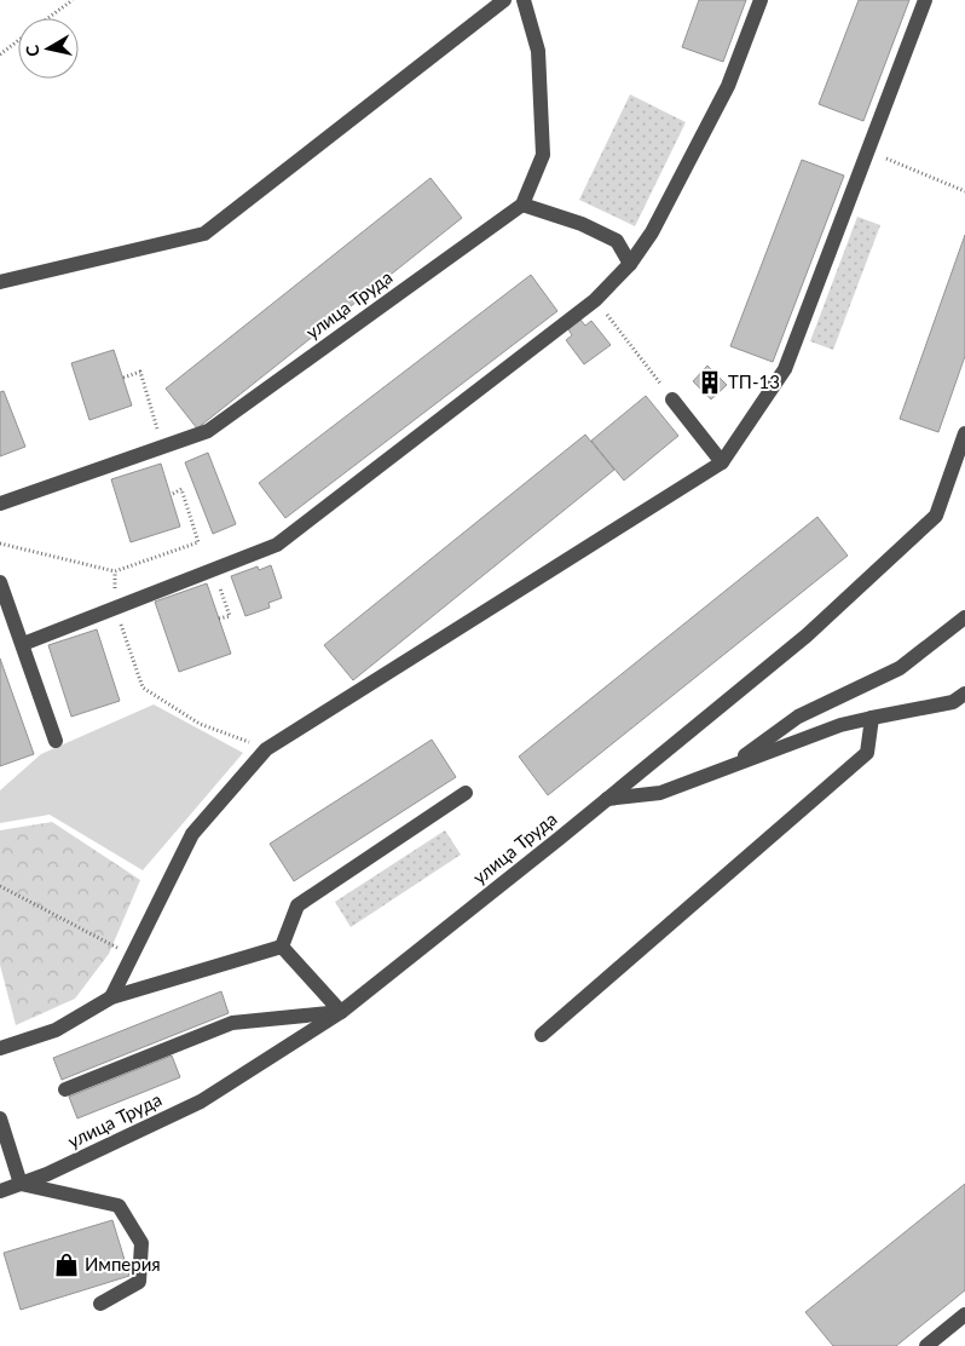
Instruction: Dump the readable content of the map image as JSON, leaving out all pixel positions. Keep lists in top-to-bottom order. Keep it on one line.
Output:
{"streets":{"street":["улица Труда"]},"places":{"building":["ТП-13"],"shop":["Империя"]},"north":"left"}
